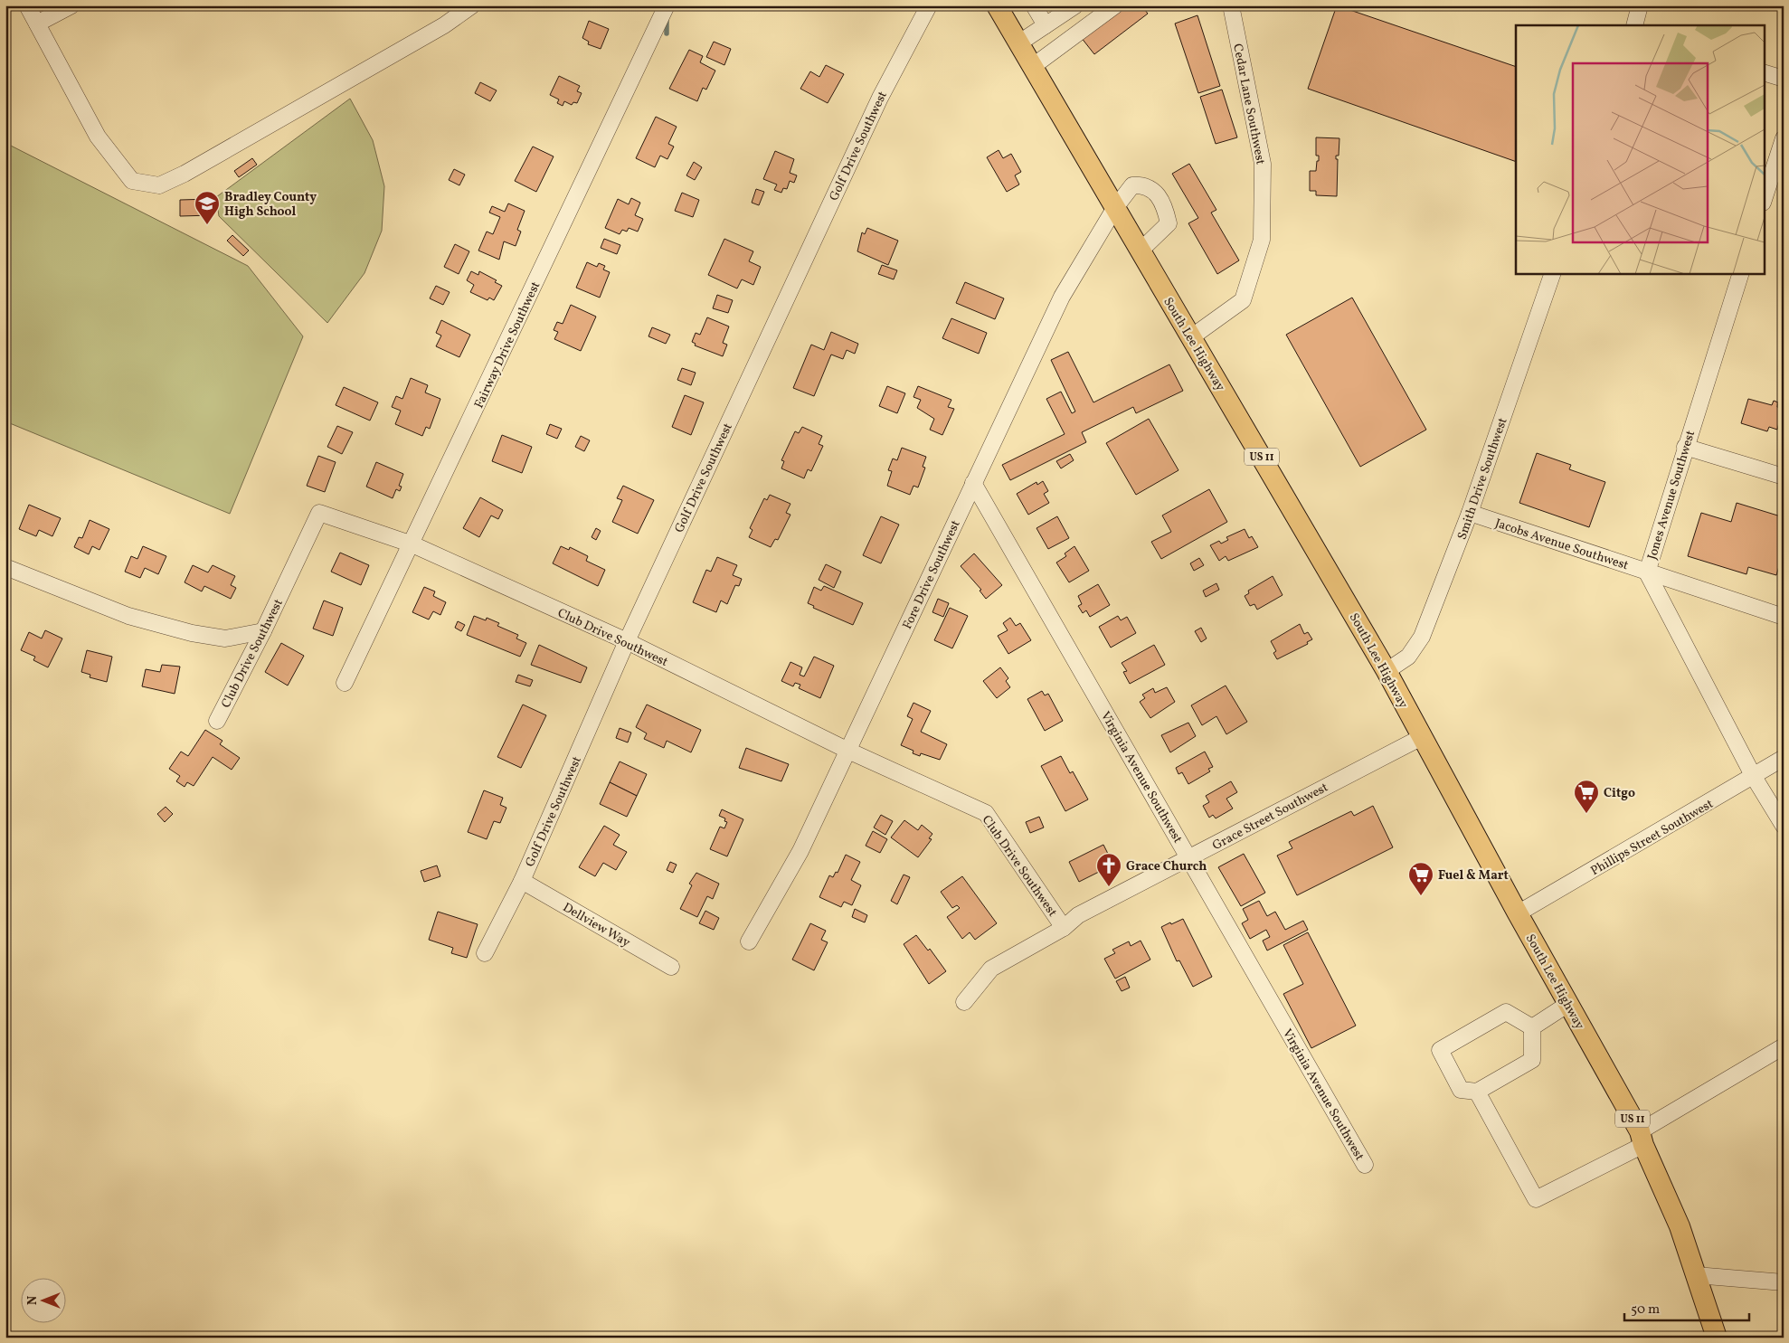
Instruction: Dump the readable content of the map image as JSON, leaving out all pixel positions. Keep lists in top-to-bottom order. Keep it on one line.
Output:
{"streets":{"main road":["South Lee Highway","US 11"],"street":["Cedar Lane Southwest","Golf Drive Southwest","Fairway Drive Southwest","Smith Drive Southwest","Jones Avenue Southwest","Jacobs Avenue Southwest","Fore Drive Southwest","Club Drive Southwest","Virginia Avenue Southwest","Grace Street Southwest","Phillips Street Southwest","Dellview Way"]},"crossings":[["Cedar Lane Southwest","South Lee Highway"],["Golf Drive Southwest","Club Drive Southwest"],["Golf Drive Southwest","Dellview Way"],["South Lee Highway","Smith Drive Southwest"],["South Lee Highway","Fore Drive Southwest"],["South Lee Highway","Grace Street Southwest"],["South Lee Highway","Phillips Street Southwest"],["Fairway Drive Southwest","Club Drive Southwest"],["Smith Drive Southwest","Jacobs Avenue Southwest"],["Jones Avenue Southwest","Jacobs Avenue Southwest"],["Jones Avenue Southwest","Phillips Street Southwest"],["Fore Drive Southwest","Club Drive Southwest"],["Fore Drive Southwest","Virginia Avenue Southwest"],["Club Drive Southwest","Grace Street Southwest"],["Virginia Avenue Southwest","Grace Street Southwest"]],"places":{"school or university":["Bradley County High School"],"supermarket":["Citgo","Fuel & Mart"],"church":["Grace Church"]},"scale_bar":"50 m","north":"left"}
